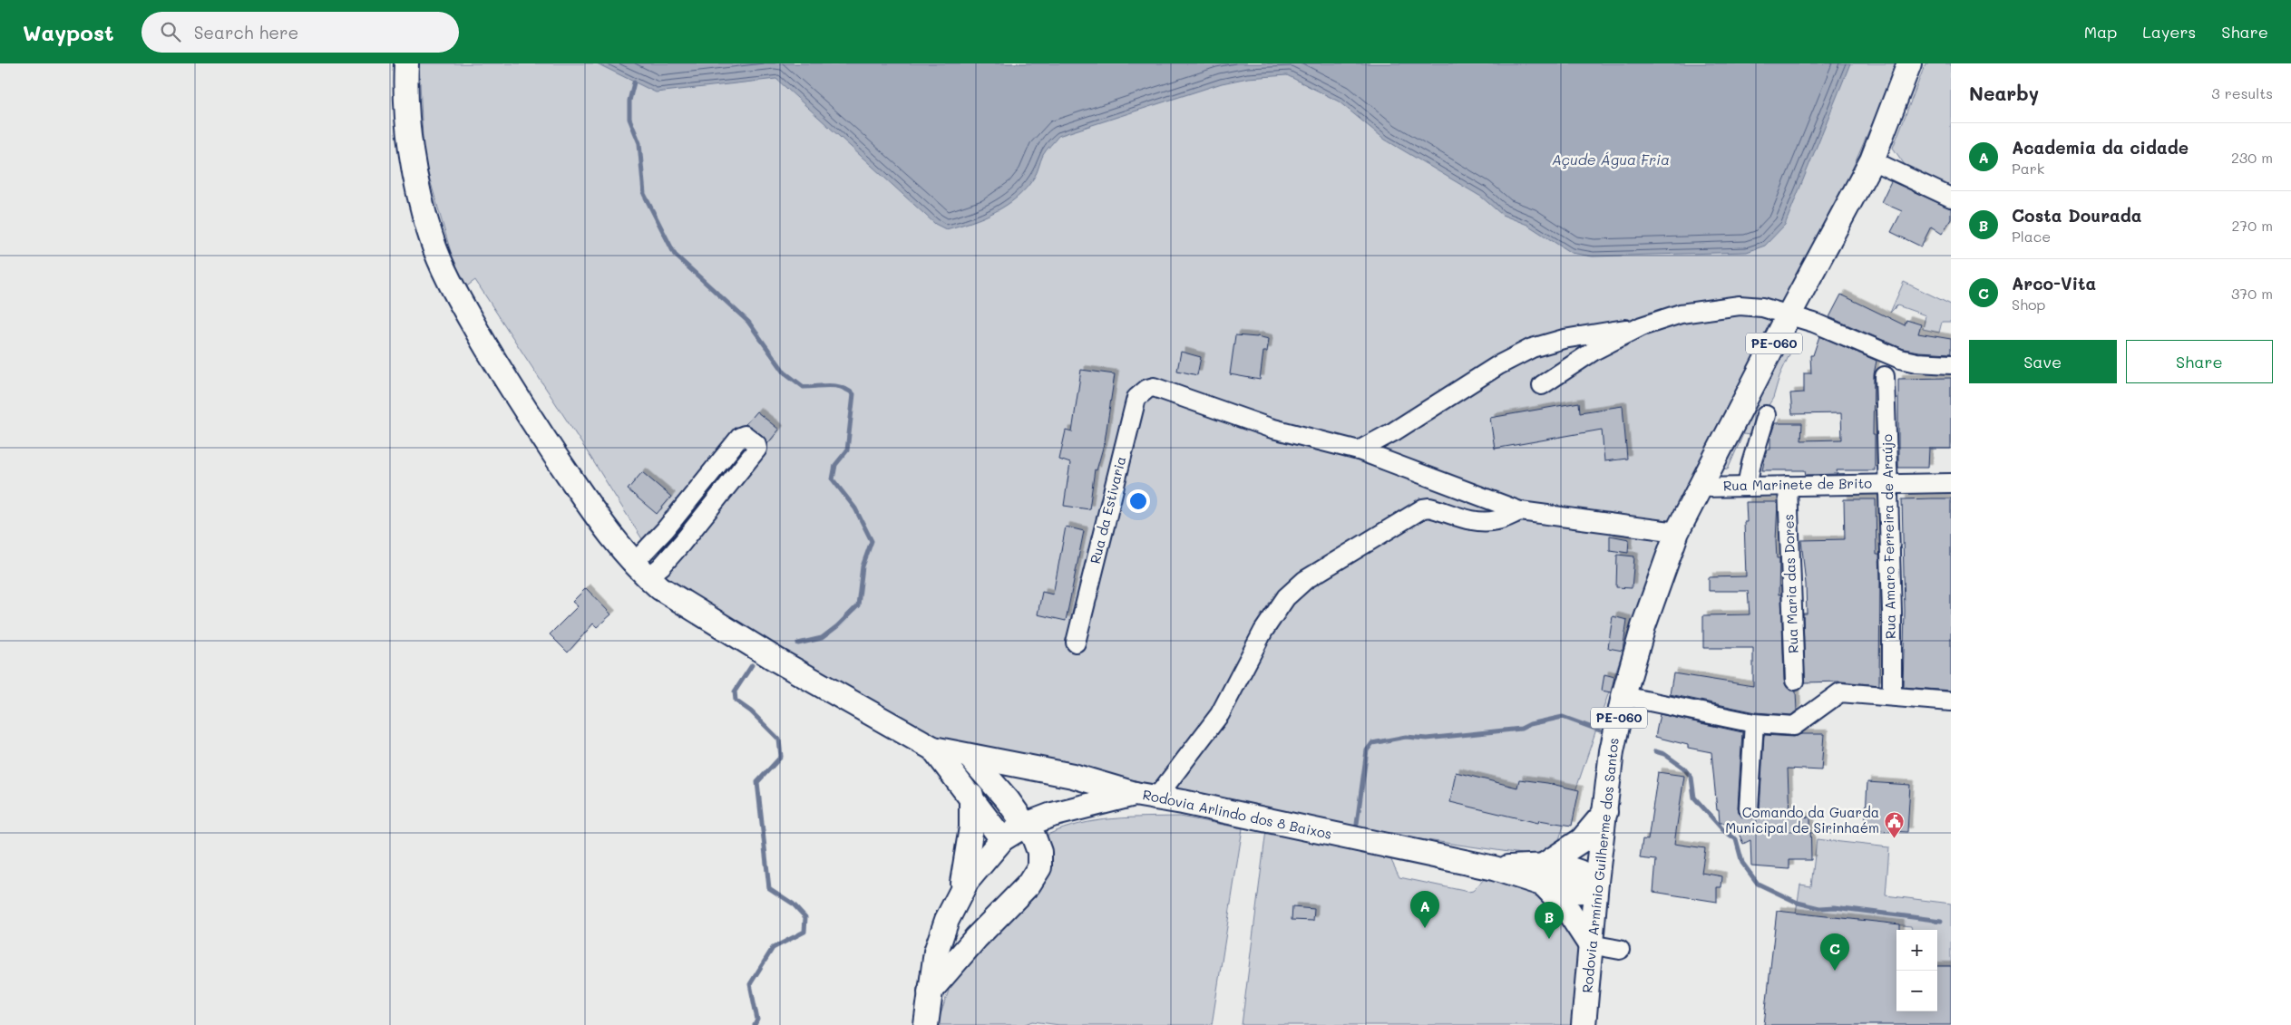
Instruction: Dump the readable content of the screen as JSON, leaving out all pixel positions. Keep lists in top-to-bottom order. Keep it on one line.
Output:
{"streets":{"main road":["PE-060","Rodovia Arlindo dos 8 Baixos","Rodovia Armínio Guilherme dos Santos"],"street":["Rua Marinete de Brito","Rua da Estivaria","Rua Amaro Ferreira de Araújo","Rua Maria das Dores"]},"crossings":[["Rua Marinete de Brito","Rua Amaro Ferreira de Araújo"],["Rua Marinete de Brito","Rua Maria das Dores"],["Rua Marinete de Brito","Rodovia Armínio Guilherme dos Santos"],["Rodovia Arlindo dos 8 Baixos","Rodovia Armínio Guilherme dos Santos"]],"water":["Açude Água Fria"],"places":{"public building":["Comando da Guarda Municipal de Sirinhaém"]},"page":{"header":"Waypost","search":"Search here","nav":["Map","Layers","Share"],"heading":["Nearby","3 results"],"list":[{"mark":"A","name":"Academia da cidade","note":"Park","value":"230 m"},{"mark":"B","name":"Costa Dourada","note":"Place","value":"270 m"},{"mark":"C","name":"Arco-Vita","note":"Shop","value":"370 m"}],"buttons":["Save","Share"],"pins":["A","B","C"],"map_buttons":["+","−"]}}
